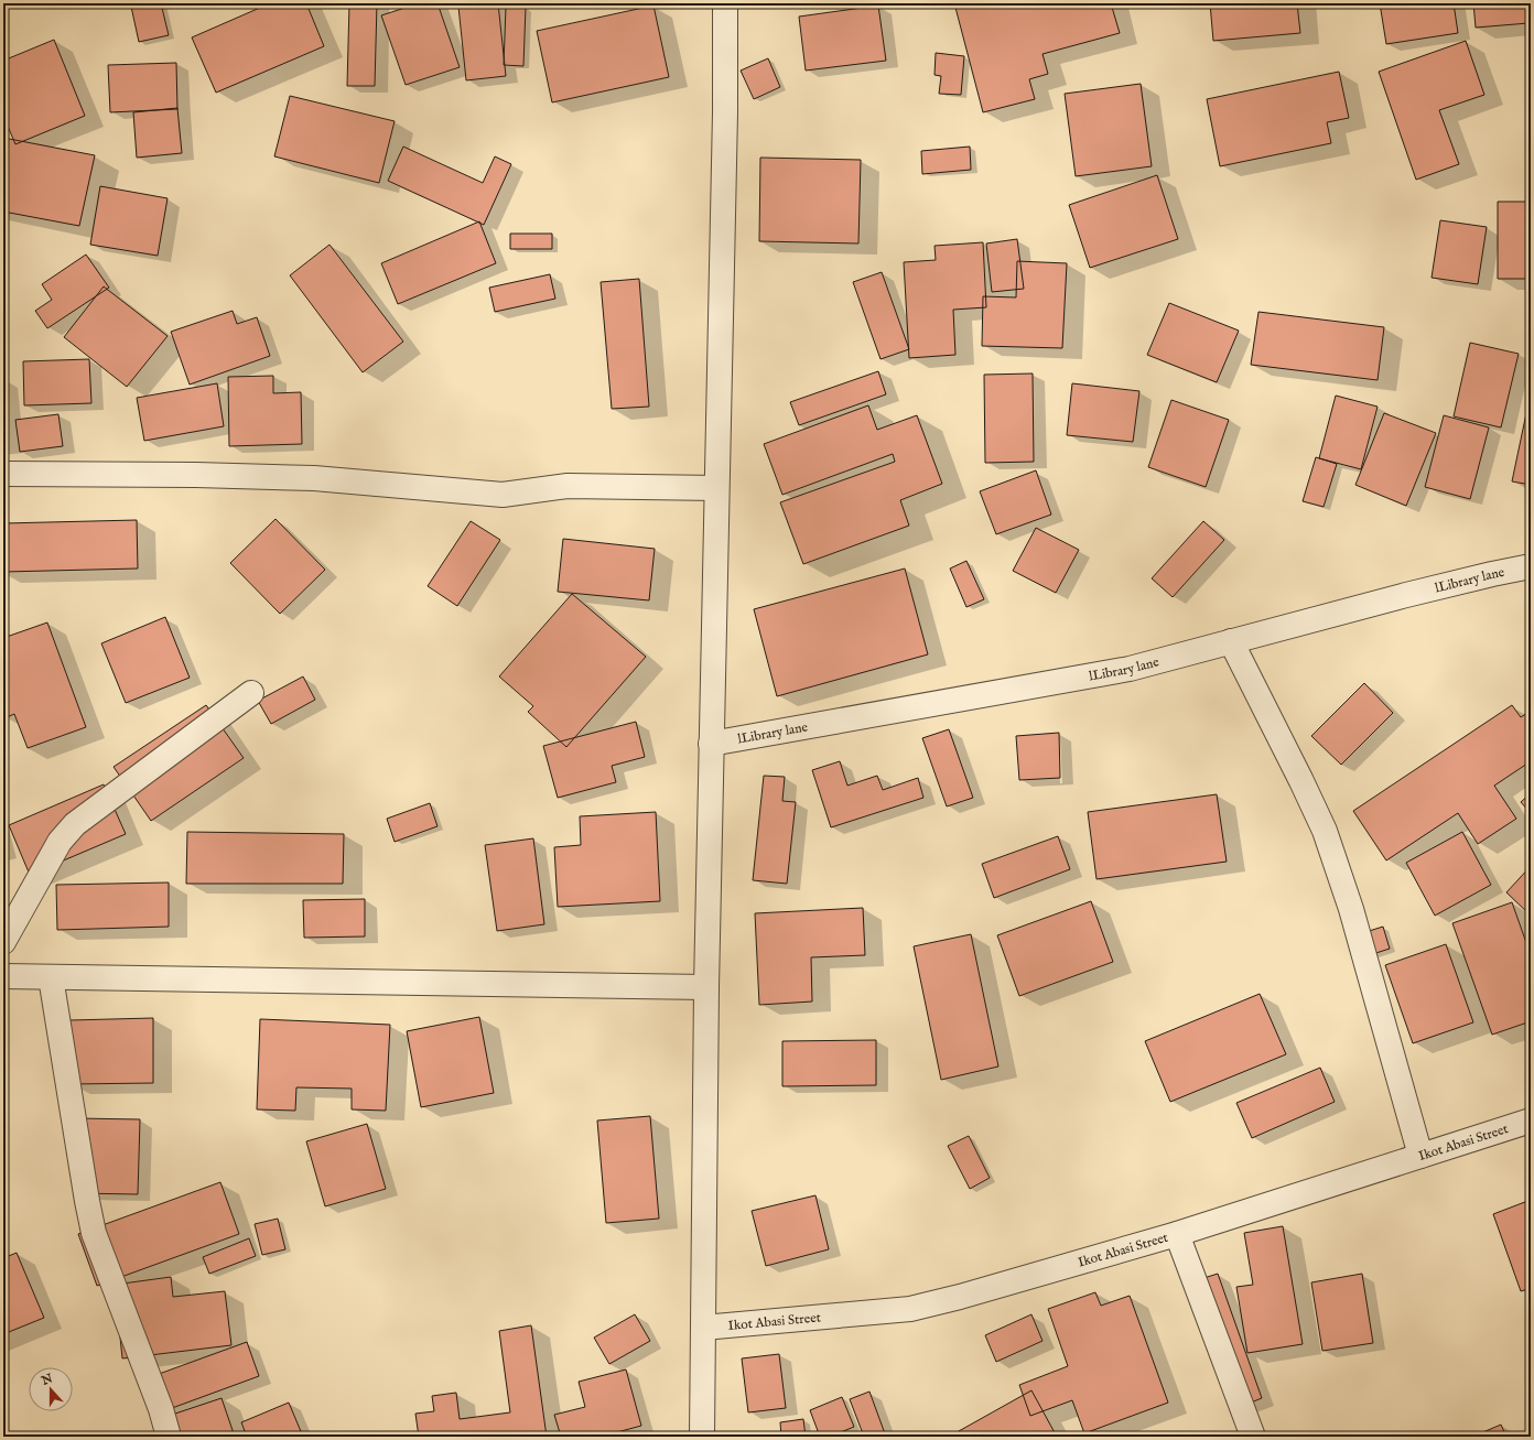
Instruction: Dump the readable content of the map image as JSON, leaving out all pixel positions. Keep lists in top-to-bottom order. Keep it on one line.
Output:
{"streets":{"street":["lLibrary lane","Ikot Abasi Street"]},"north":"top"}
